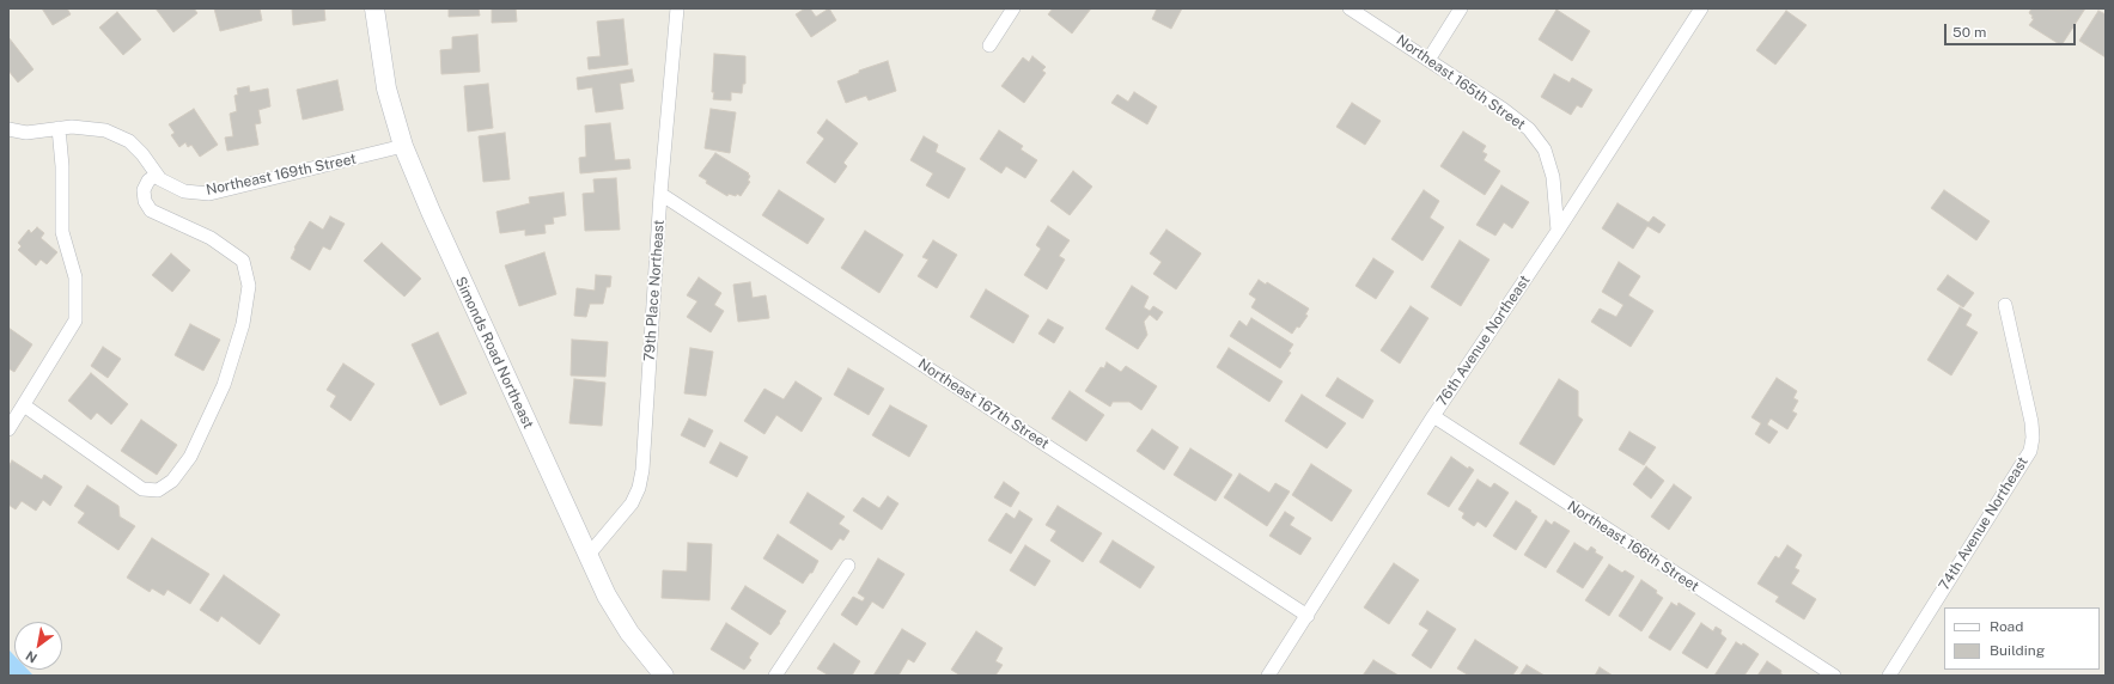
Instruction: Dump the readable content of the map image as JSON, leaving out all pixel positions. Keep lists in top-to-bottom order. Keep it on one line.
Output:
{"streets":{"main road":["Simonds Road Northeast"],"street":["Northeast 165th Street","Northeast 169th Street","79th Place Northeast","76th Avenue Northeast","Northeast 167th Street","74th Avenue Northeast","Northeast 166th Street"]},"crossings":[["Northeast 165th Street","76th Avenue Northeast"],["Northeast 169th Street","Simonds Road Northeast"],["79th Place Northeast","Simonds Road Northeast"],["79th Place Northeast","Northeast 167th Street"],["76th Avenue Northeast","Northeast 167th Street"],["76th Avenue Northeast","Northeast 166th Street"]],"legend":["Road","Building"],"scale_bar":"50 m","north":"bottom left"}
